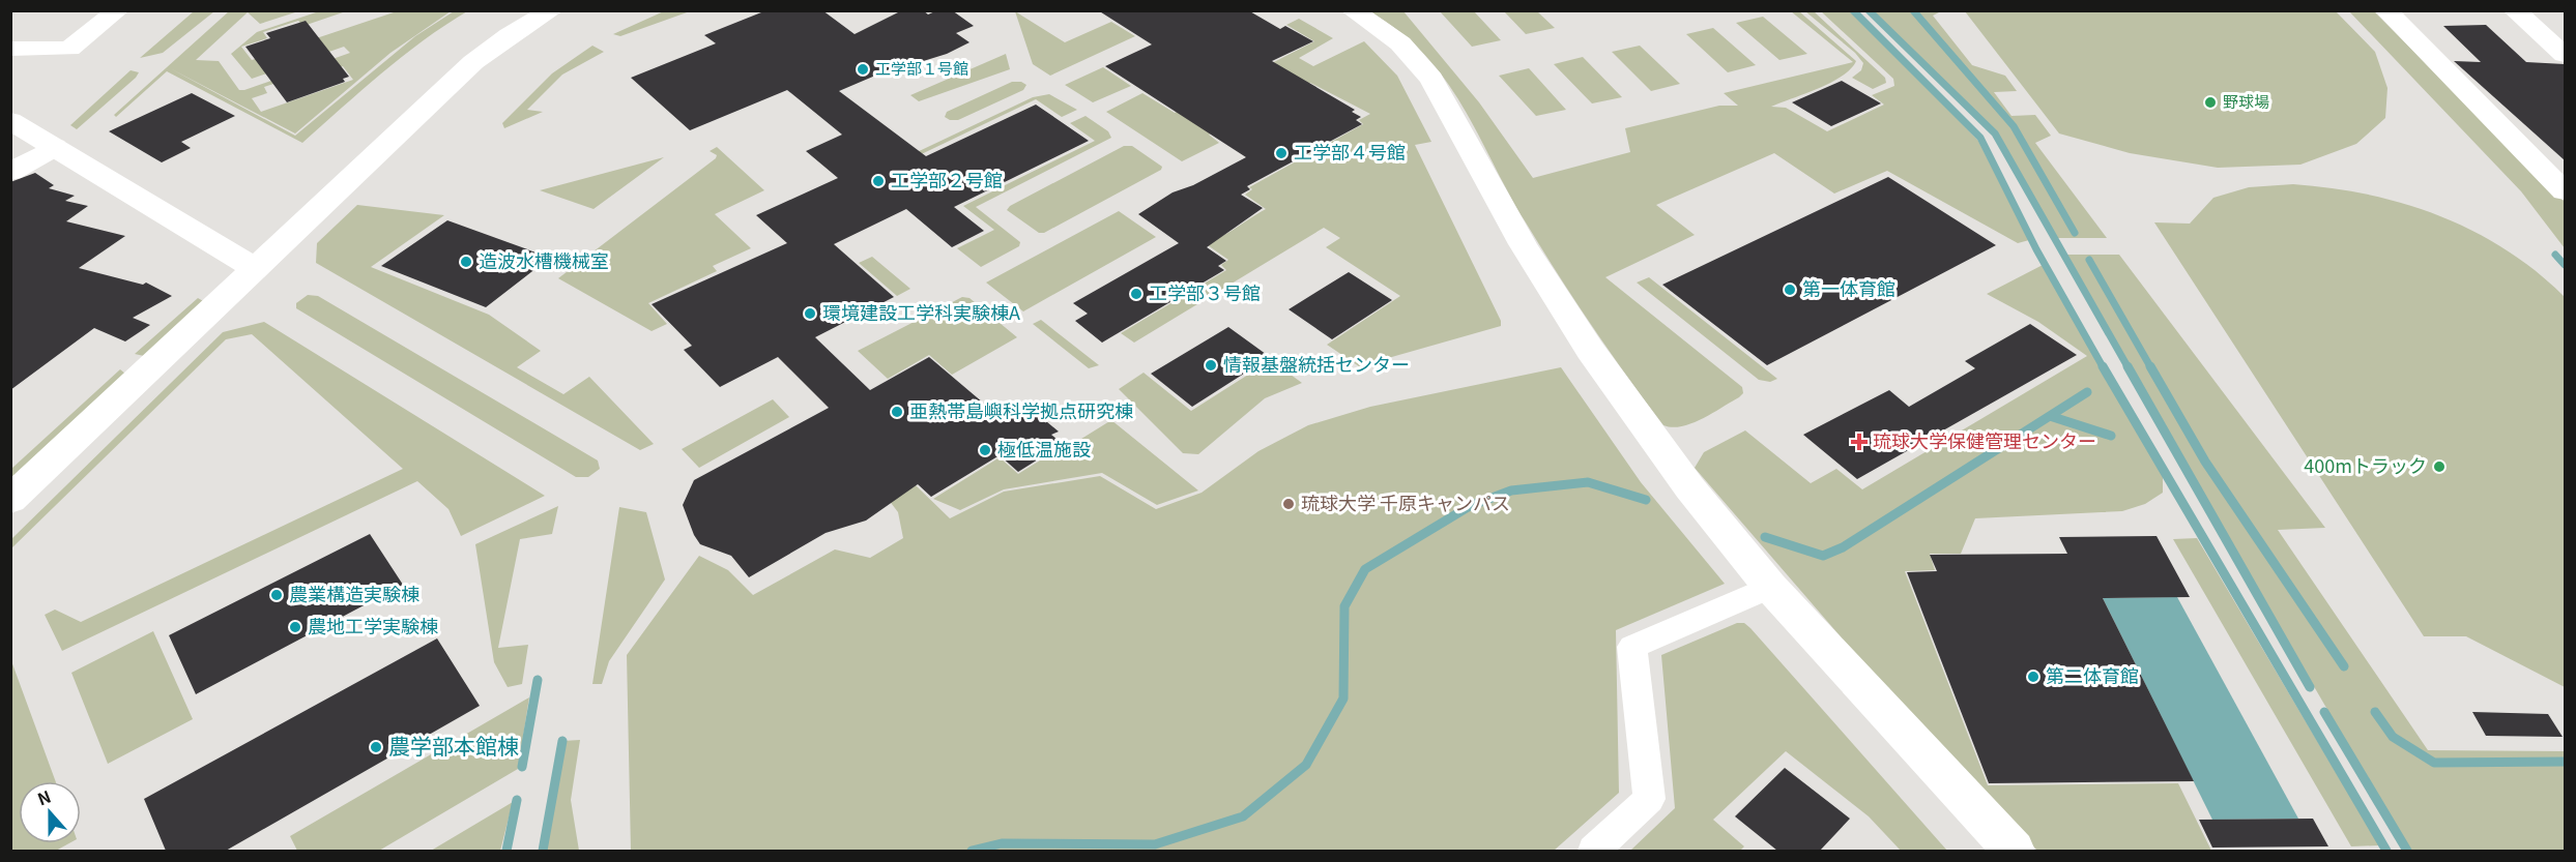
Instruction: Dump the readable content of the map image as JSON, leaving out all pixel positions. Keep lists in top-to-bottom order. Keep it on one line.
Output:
{"places":{"other":["工学部１号館","野球場","工学部４号館","工学部２号館","造波水槽機械室","第一体育館","工学部３号館","環境建設工学科実験棟A","情報基盤統括センター","亜熱帯島嶼科学拠点研究棟","極低温施設","400mトラック","琉球大学 千原キャンパス","農業構造実験棟","農地工学実験棟","第二体育館","農学部本館棟"],"health":["琉球大学保健管理センター"]},"north":"top"}
